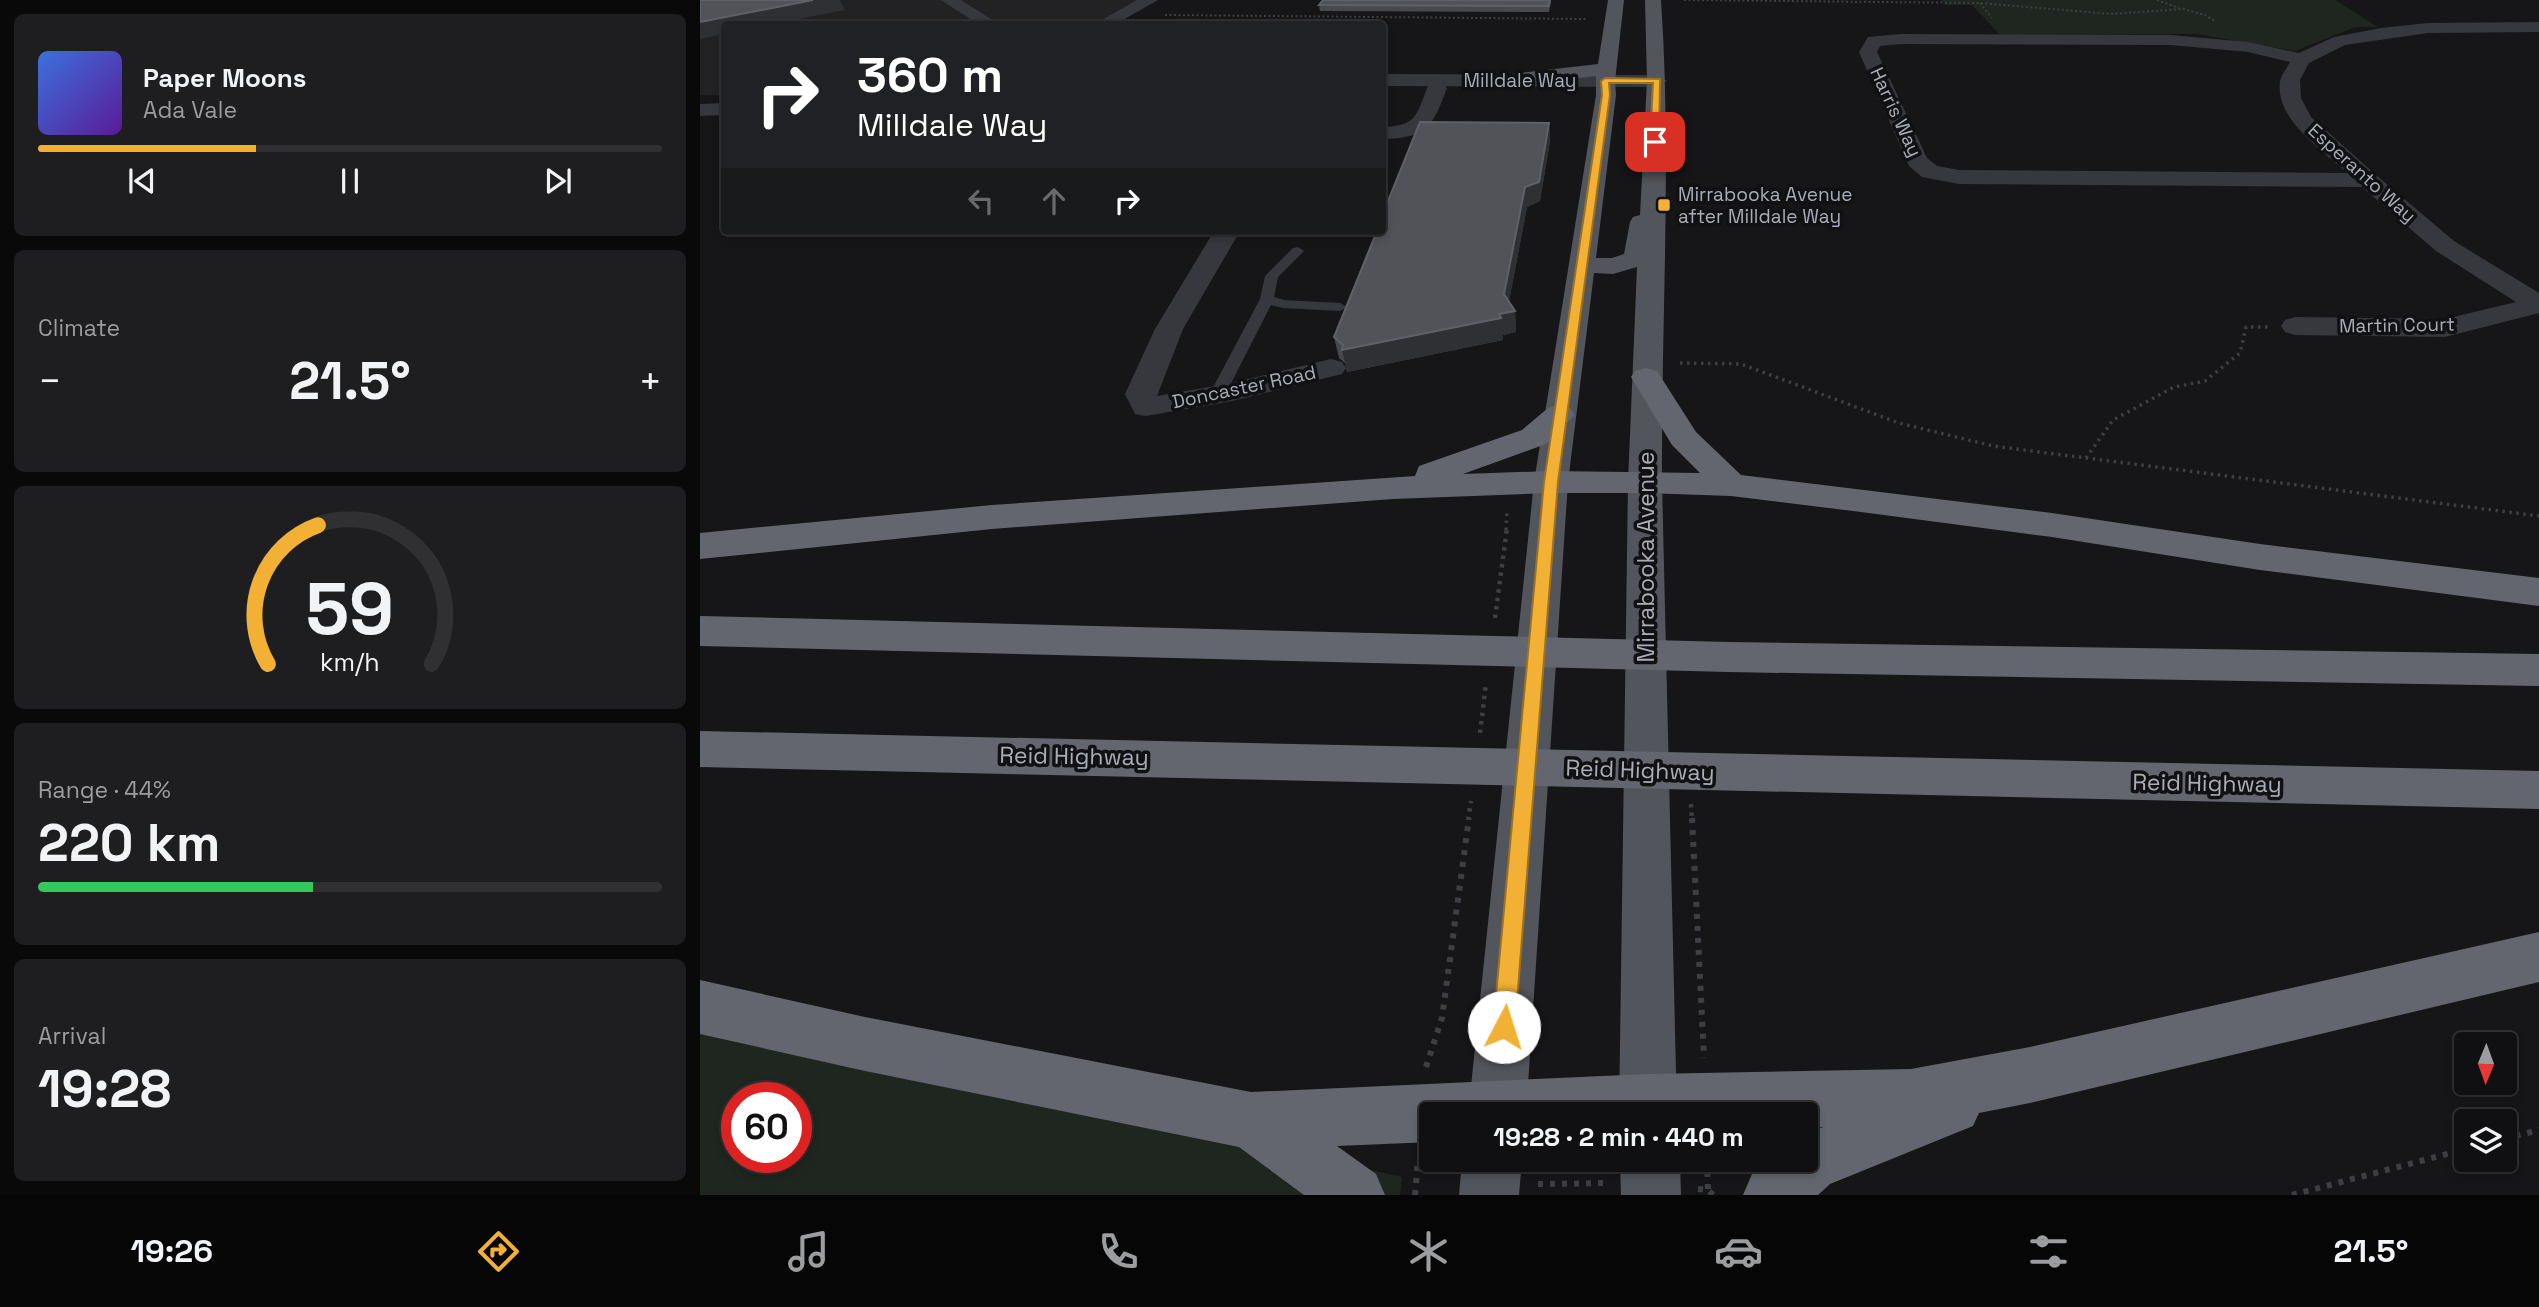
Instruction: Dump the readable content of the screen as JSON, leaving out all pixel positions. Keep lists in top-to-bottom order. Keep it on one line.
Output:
{"streets":{"highway":["Reid Highway"],"main road":["Mirrabooka Avenue"],"street":["Milldale Way","Harris Way","Esperanto Way","Martin Court","Doncaster Road"]},"crossings":[["Milldale Way","Mirrabooka Avenue"],["Harris Way","Esperanto Way"],["Esperanto Way","Martin Court"]],"places":{"transit":["Mirrabooka Avenue after Milldale Way"]},"north":"bottom","page":{"turn":["360 m","Milldale Way"],"song":["Paper Moons","Ada Vale"],"tile":["Climate",["Range · 44%","220 km"],["Arrival","19:28"]],"heat":["−","21.5°","+"],"limit":"60","trip":"19:28 · 2 min · 440 m","tabs":["19:26","21.5°"],"gauge":["59","km/h"]}}
